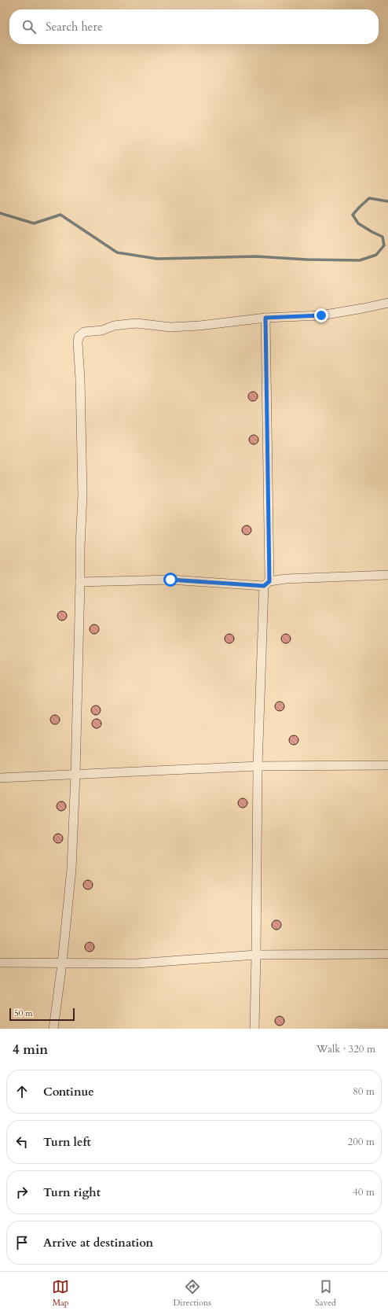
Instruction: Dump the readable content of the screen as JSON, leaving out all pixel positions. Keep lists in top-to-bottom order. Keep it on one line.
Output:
{"scale_bar":"50 m","page":{"search":"Search here","scale":"50 m","heading":["4 min","Walk · 320 m"],"list":[["Continue","80 m"],["Turn left","200 m"],["Turn right","40 m"],"Arrive at destination"],"nav":["Map","Directions","Saved"]}}
